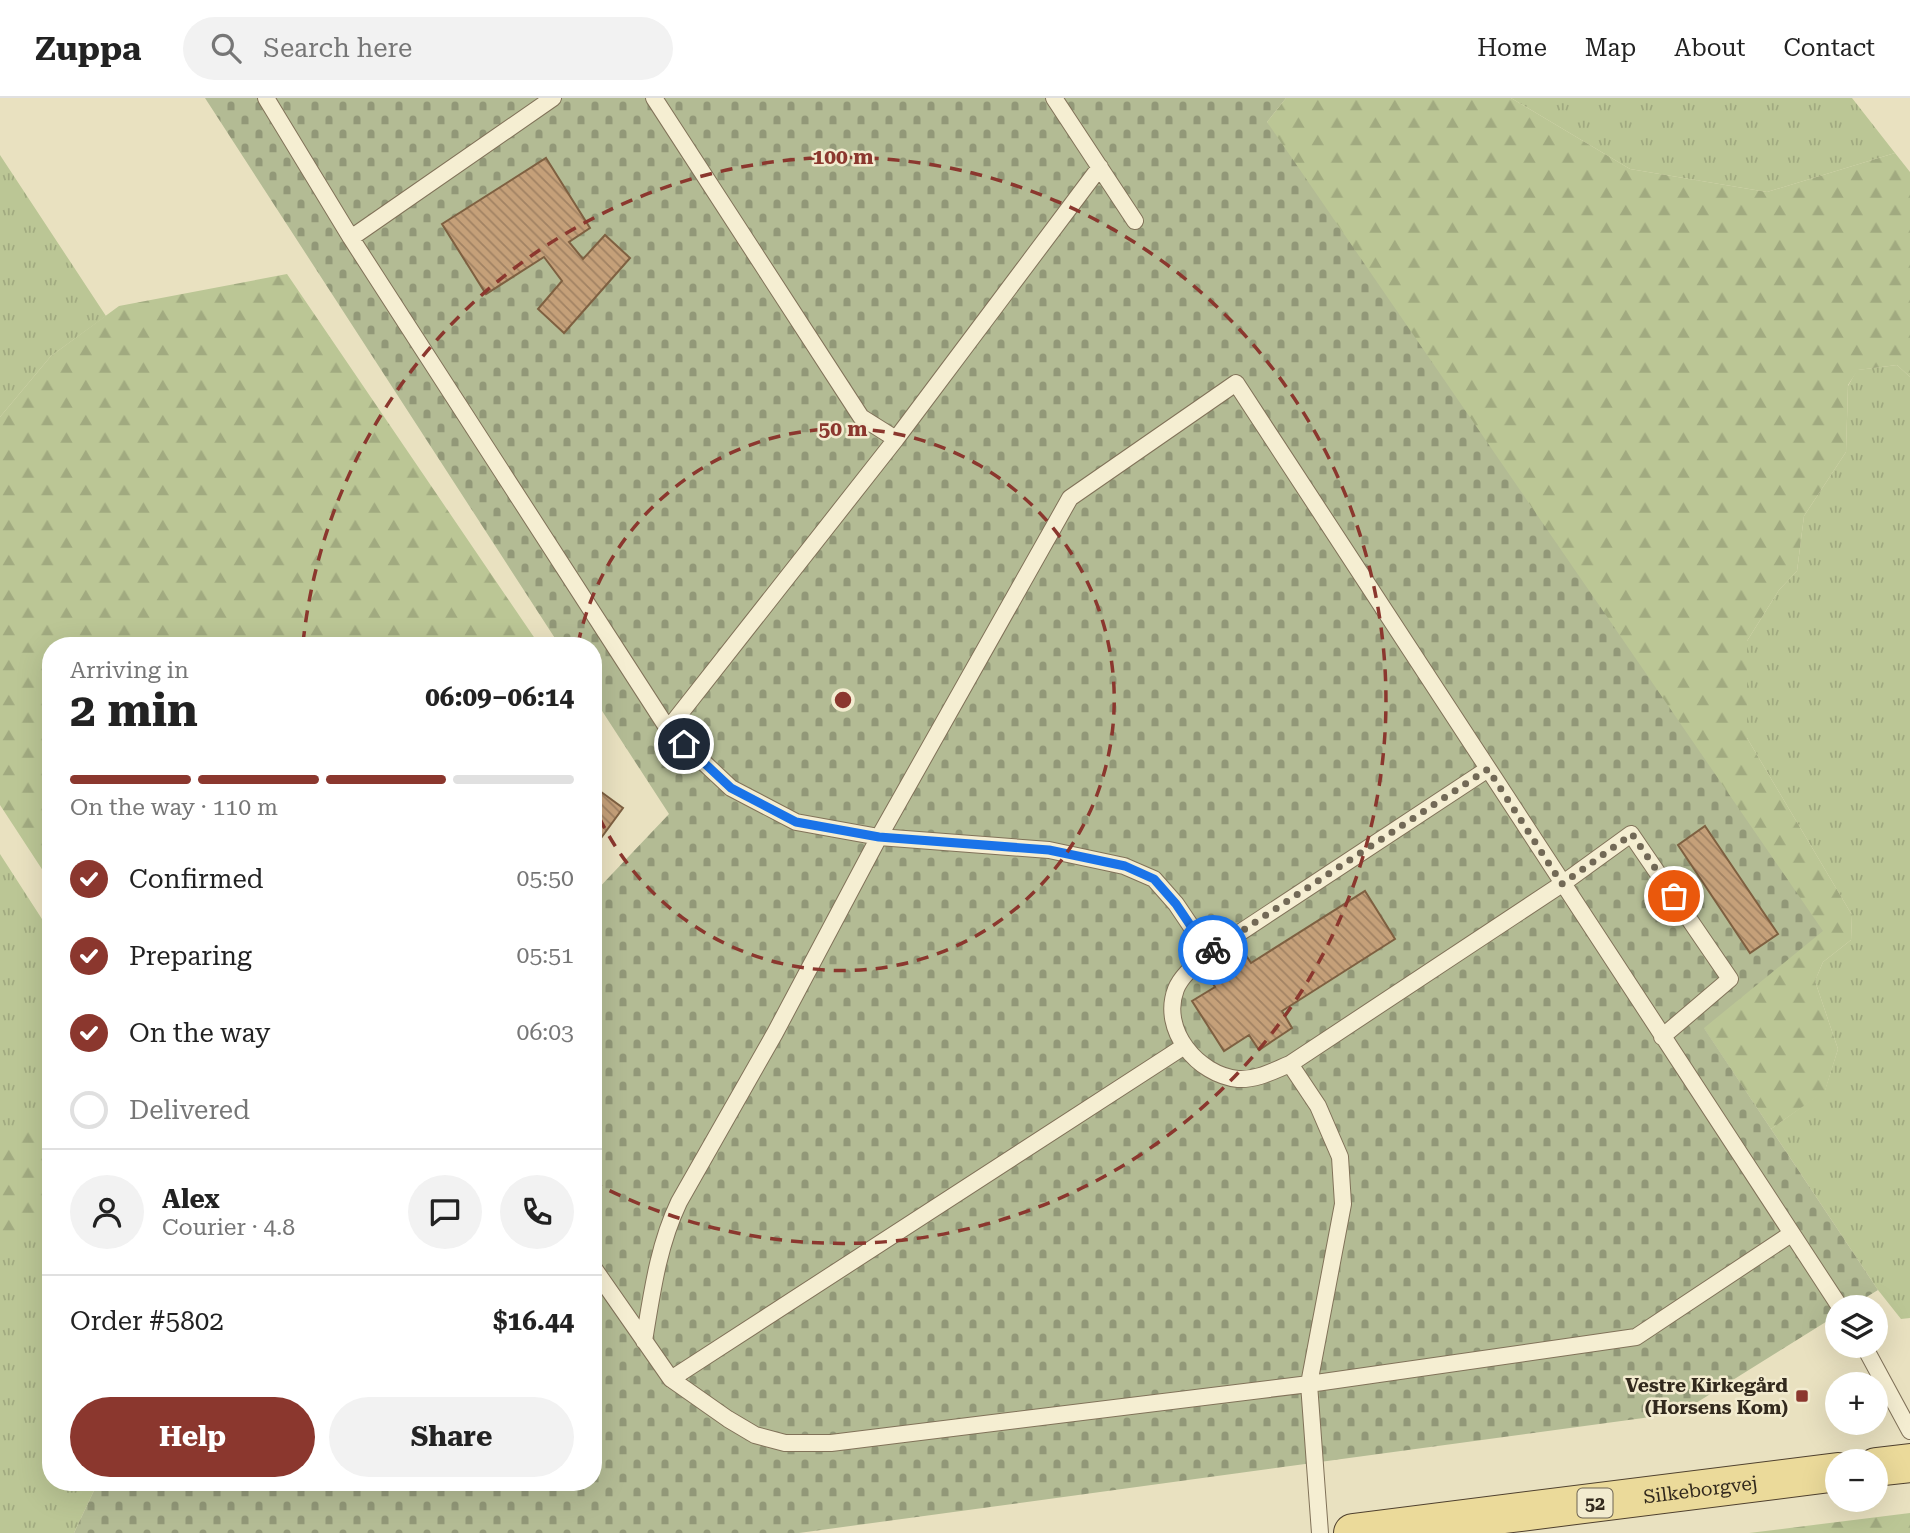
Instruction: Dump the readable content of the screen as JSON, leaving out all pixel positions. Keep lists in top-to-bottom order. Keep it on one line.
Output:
{"streets":{"main road":["Silkeborgvej","52"]},"places":{"transit":["Vestre Kirkegård (Horsens Kom)"]},"page":{"header":"Zuppa","search":"Search here","nav":["Home","Map","About","Contact"],"heading":["2 min","Arriving in","06:09–06:14"],"panel":["Alex","Courier · 4.8","Order #5802","$16.44"],"bar":"On the way · 110 m","list":[["Confirmed","05:50"],["Preparing","05:51"],["On the way","06:03"],"Delivered"],"map_buttons":["+","−"],"buttons":["Help","Share"]},"rings":["100 m","50 m"]}
